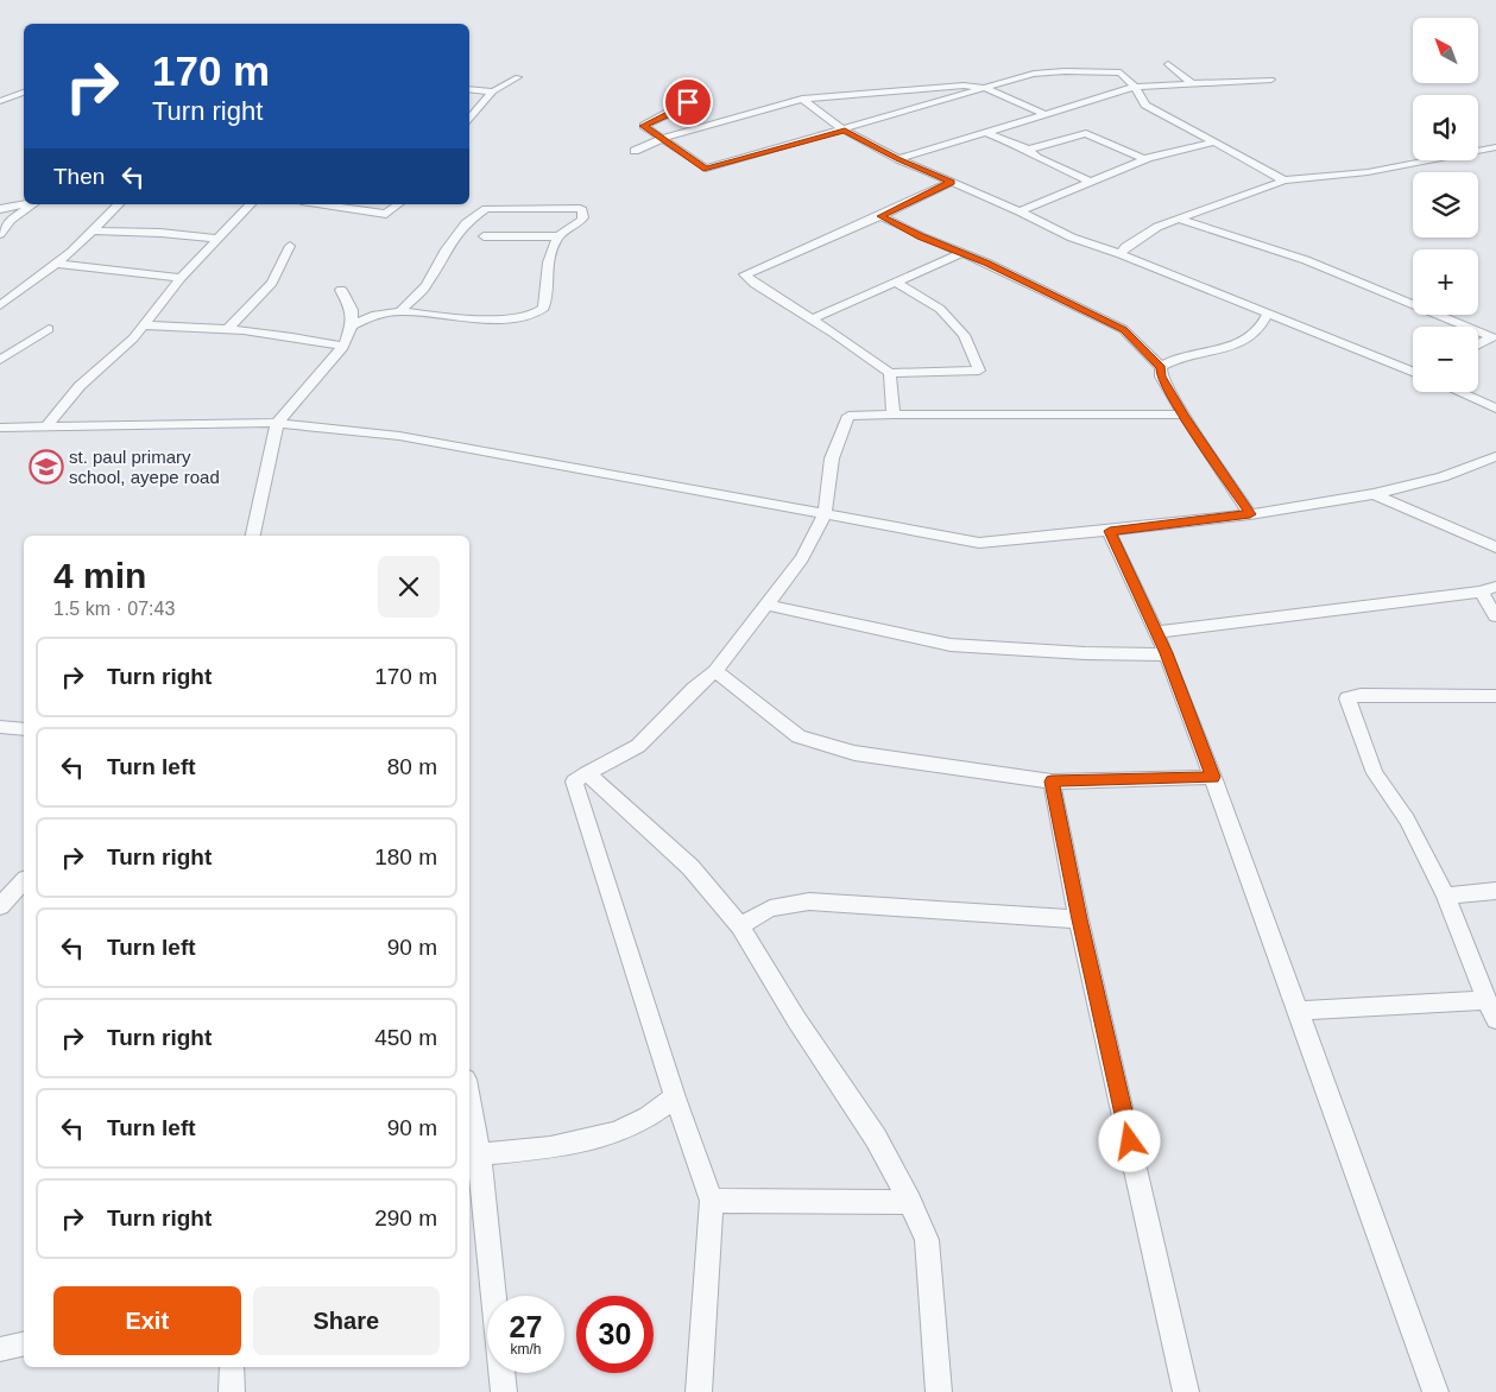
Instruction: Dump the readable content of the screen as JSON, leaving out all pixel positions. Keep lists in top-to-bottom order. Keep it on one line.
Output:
{"places":{"school or university":["st. paul primary school, ayepe road"]},"north":"top left","page":{"map_buttons":["+","−"],"turn":["170 m","Turn right"],"then":"Then","heading":["4 min","1.5 km · 07:43"],"list":[{"name":"Turn right","value":"170 m"},{"name":"Turn left","value":"80 m"},{"name":"Turn right","value":"180 m"},{"name":"Turn left","value":"90 m"},{"name":"Turn right","value":"450 m"},{"name":"Turn left","value":"90 m"},{"name":"Turn right","value":"290 m"}],"buttons":["Exit","Share"],"speed":"27 km/h","limit":"30"}}
